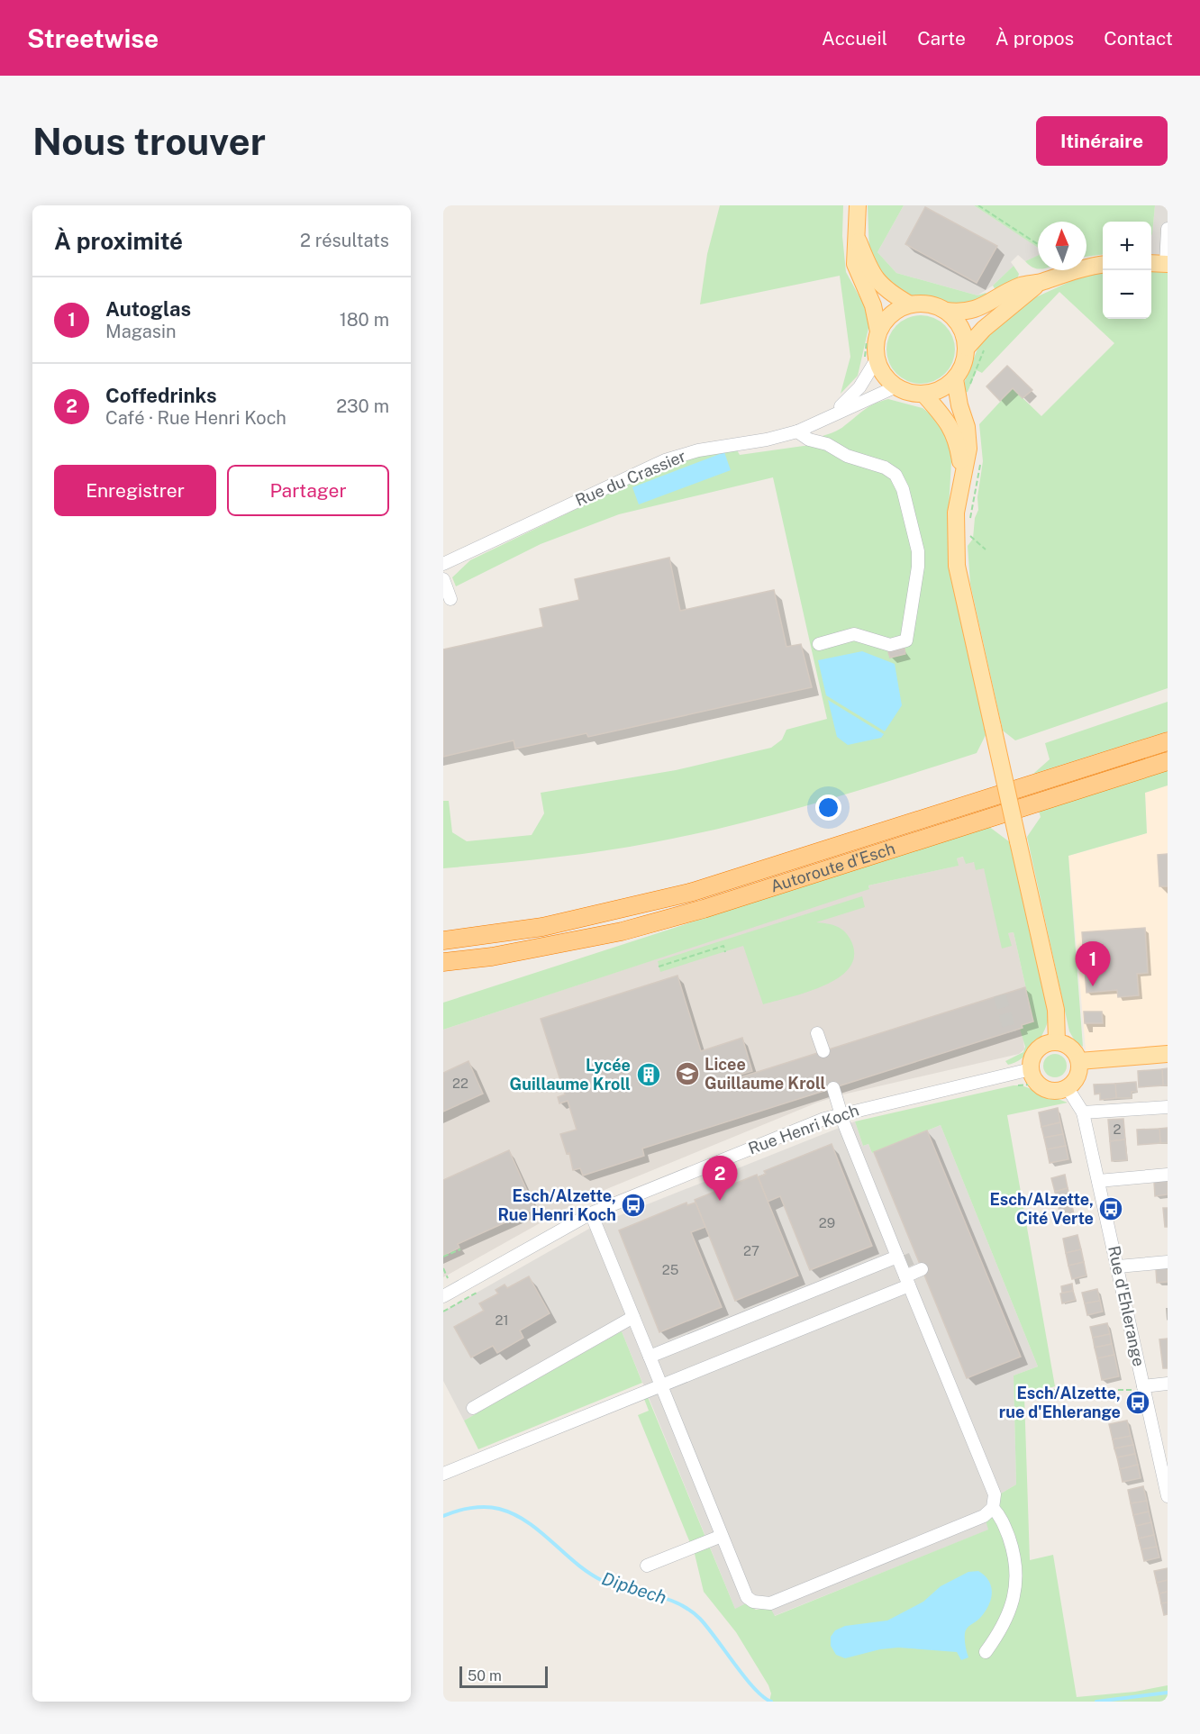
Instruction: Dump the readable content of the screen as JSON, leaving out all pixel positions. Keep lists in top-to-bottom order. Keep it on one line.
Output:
{"streets":{"highway":["Autoroute d'Esch"],"street":["Rue du Crassier","Rue Henri Koch","Rue d'Ehlerange"]},"crossings":[["Rue Henri Koch","Rue d'Ehlerange"]],"water":["Dipbech"],"places":{"school or university":["Licee Guillaume Kroll"],"building":["Lycée Guillaume Kroll"],"bus stop":["Esch/Alzette, Rue Henri Koch","Esch/Alzette, Cité Verte","Esch/Alzette, rue d'Ehlerange"]},"house_numbers":["22","2","29","27","25","21"],"scale_bar":"50 m","north":"top","page":{"header":"Streetwise","nav":["Accueil","Carte","À propos","Contact"],"buttons":["Itinéraire",["Enregistrer","Partager"]],"title":"Nous trouver","heading":["À proximité","2 résultats"],"map_buttons":["+","−"],"list":[{"mark":"1","name":"Autoglas","note":"Magasin","value":"180 m"},{"mark":"2","name":"Coffedrinks","note":"Café · Rue Henri Koch","value":"230 m"}],"pins":["1","2"],"scale":"50 m"}}
